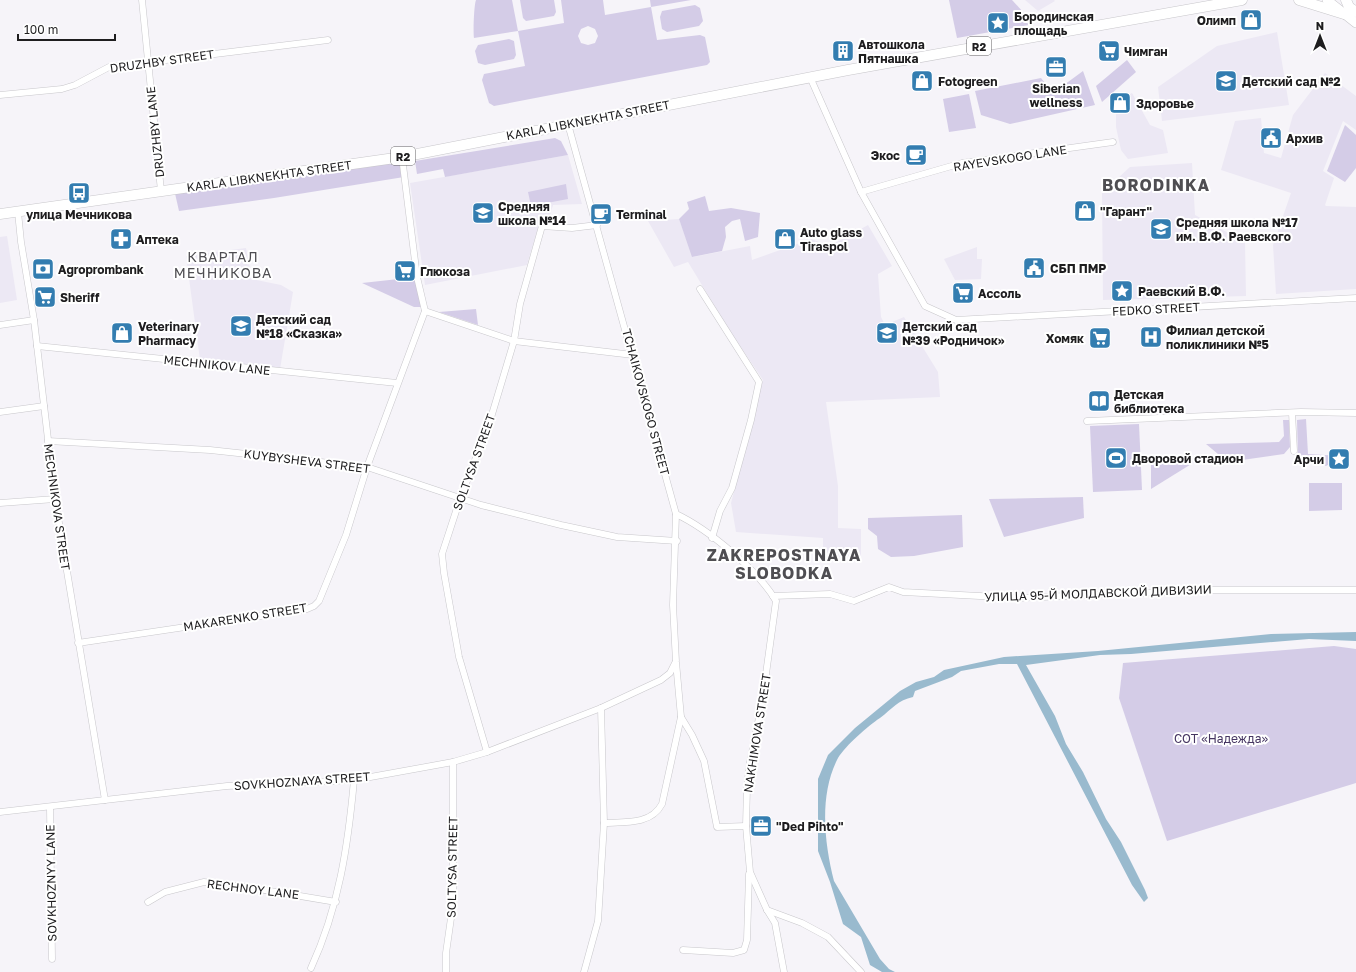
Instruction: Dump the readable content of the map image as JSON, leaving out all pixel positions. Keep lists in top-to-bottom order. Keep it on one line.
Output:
{"streets":{"main road":["R2","KARLA LIBKNEKHTA STREET"],"street":["DRUZHBY STREET","DRUZHBY LANE","RAYEVSKOGO LANE","FEDKO STREET","MECHNIKOV LANE","TCHAIKOVSKOGO STREET","KUYBYSHEVA STREET","SOLTYSA STREET","MECHNIKOVA STREET","УЛИЦА 95-Й МОЛДАВСКОЙ ДИВИЗИИ","MAKARENKO STREET","NAKHIMOVA STREET","SOVKHOZNAYA STREET","SOVKHOZNYY LANE","RECHNOY LANE"]},"crossings":[["R2","KARLA LIBKNEKHTA STREET"],["DRUZHBY STREET","DRUZHBY LANE"],["KARLA LIBKNEKHTA STREET","DRUZHBY LANE"],["KARLA LIBKNEKHTA STREET","TCHAIKOVSKOGO STREET"],["KARLA LIBKNEKHTA STREET","MECHNIKOVA STREET"],["RAYEVSKOGO LANE","FEDKO STREET"],["MECHNIKOV LANE","MECHNIKOVA STREET"],["MECHNIKOV LANE","MAKARENKO STREET"],["TCHAIKOVSKOGO STREET","KUYBYSHEVA STREET"],["TCHAIKOVSKOGO STREET","SOLTYSA STREET"],["TCHAIKOVSKOGO STREET","SOVKHOZNAYA STREET"],["KUYBYSHEVA STREET","SOLTYSA STREET"],["KUYBYSHEVA STREET","MECHNIKOVA STREET"],["KUYBYSHEVA STREET","MAKARENKO STREET"],["SOLTYSA STREET","SOVKHOZNAYA STREET"],["MECHNIKOVA STREET","MAKARENKO STREET"],["MECHNIKOVA STREET","SOVKHOZNAYA STREET"],["УЛИЦА 95-Й МОЛДАВСКОЙ ДИВИЗИИ","NAKHIMOVA STREET"],["SOVKHOZNAYA STREET","SOVKHOZNYY LANE"]],"districts":["BORODINKA","КВАРТАЛ МЕЧНИКОВА","ZAKREPOSTNAYA SLOBODKA"],"parks":["СОТ «Надежда»"],"places":{"shop":["Олимп","Fotogreen","Здоровье","\"Гарант\"","Auto glass Tiraspol","Veterinary Pharmacy"],"place":["Бородинская площадь","Раевский В.Ф.","Арчи"],"building":["Автошкола Пятнашка"],"supermarket":["Чимган","Глюкоза","Ассоль","Sheriff","Хомяк"],"office":["Siberian wellness","\"Ded Pihto\""],"school or university":["Детский сад №2","Средняя школа №14","Средняя школа №17 им. В.Ф. Раевского","Детский сад №18 «Сказка»","Детский сад №39 «Родничок»"],"public building":["Архив","СБП ПМР"],"cafe":["Экос","Terminal"],"bus stop":["улица Мечникова"],"pharmacy":["Аптека"],"bank":["Agroprombank"],"hospital":["Филиал детской поликлиники №5"],"library":["Детская библиотека"],"sports":["Дворовой стадион"]},"scale_bar":"100 m","north":"top"}
